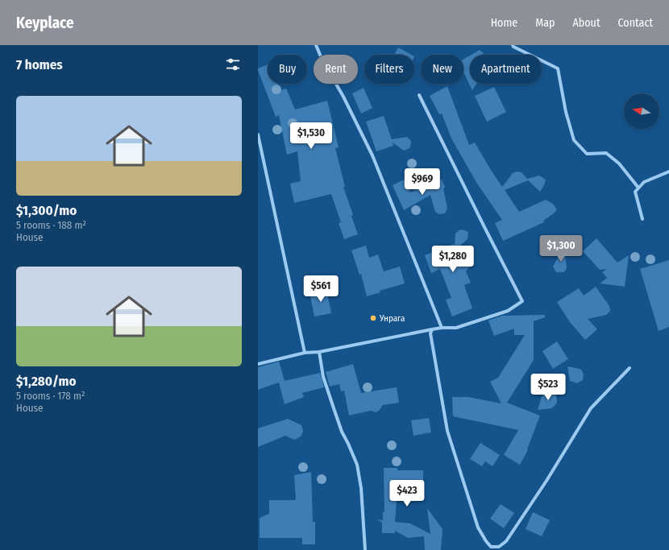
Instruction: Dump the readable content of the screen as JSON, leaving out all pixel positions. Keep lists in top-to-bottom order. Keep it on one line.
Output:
{"places":["Унрага"],"north":"left","page":{"header":"Keyplace","nav":["Home","Map","About","Contact"],"heading":"7 homes","chip":["Buy","Rent","Filters","New","Apartment"],"list":[{"name":"$1,300/mo","note":"5 rooms · 188 m² · House"},{"name":"$1,280/mo","note":"5 rooms · 178 m² · House"}],"price":["$1,530","$969","$1,300","$1,280","$561","$523","$423"]}}
